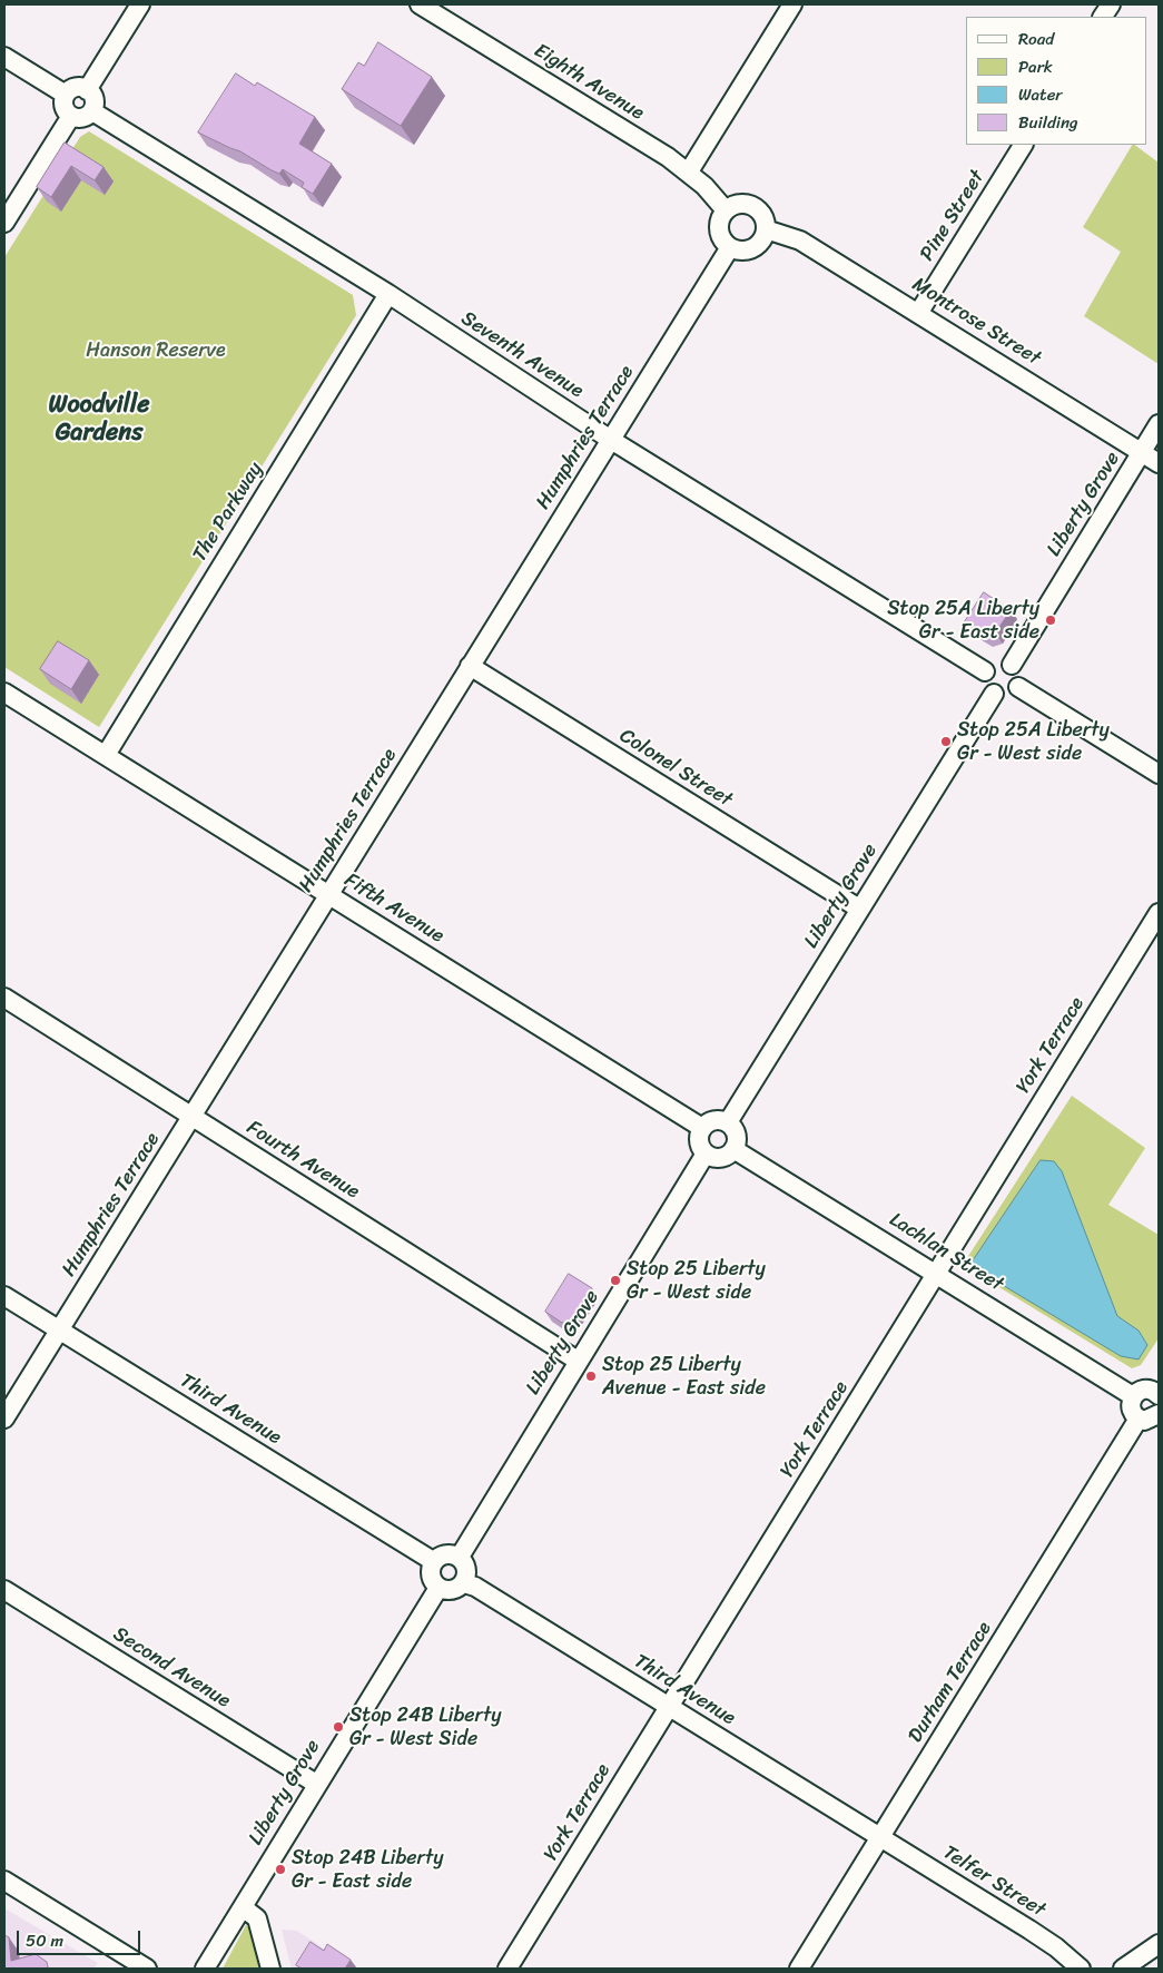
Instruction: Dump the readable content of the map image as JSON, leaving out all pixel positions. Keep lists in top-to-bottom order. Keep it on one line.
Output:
{"streets":{"street":["Eighth Avenue","Pine Street","Montrose Street","Seventh Avenue","Humphries Terrace","Liberty Grove","The Parkway","Colonel Street","Fifth Avenue","York Terrace","Fourth Avenue","Lachlan Street","Third Avenue","Second Avenue","Durham Terrace","Telfer Street"]},"crossings":[["Eighth Avenue","Montrose Street"],["Eighth Avenue","Humphries Terrace"],["Pine Street","Montrose Street"],["Montrose Street","Humphries Terrace"],["Montrose Street","Liberty Grove"],["Seventh Avenue","Humphries Terrace"],["Seventh Avenue","Liberty Grove"],["Seventh Avenue","The Parkway"],["Humphries Terrace","Colonel Street"],["Humphries Terrace","Fifth Avenue"],["Humphries Terrace","Fourth Avenue"],["Humphries Terrace","Third Avenue"],["Liberty Grove","Colonel Street"],["Liberty Grove","Fifth Avenue"],["Liberty Grove","Fourth Avenue"],["Liberty Grove","Lachlan Street"],["Liberty Grove","Third Avenue"],["Liberty Grove","Second Avenue"],["The Parkway","Fifth Avenue"],["Fifth Avenue","Lachlan Street"],["York Terrace","Lachlan Street"],["York Terrace","Third Avenue"],["Third Avenue","Durham Terrace"],["Third Avenue","Telfer Street"],["Durham Terrace","Telfer Street"]],"districts":["Woodville Gardens"],"parks":["Hanson Reserve"],"places":["Stop 25A Liberty Gr - East side","Stop 25A Liberty Gr - West side","Stop 25 Liberty Gr - West side","Stop 25 Liberty Avenue - East side","Stop 24B Liberty Gr - West Side","Stop 24B Liberty Gr - East side"],"legend":["Road","Park","Water","Building"],"scale_bar":"50 m"}
